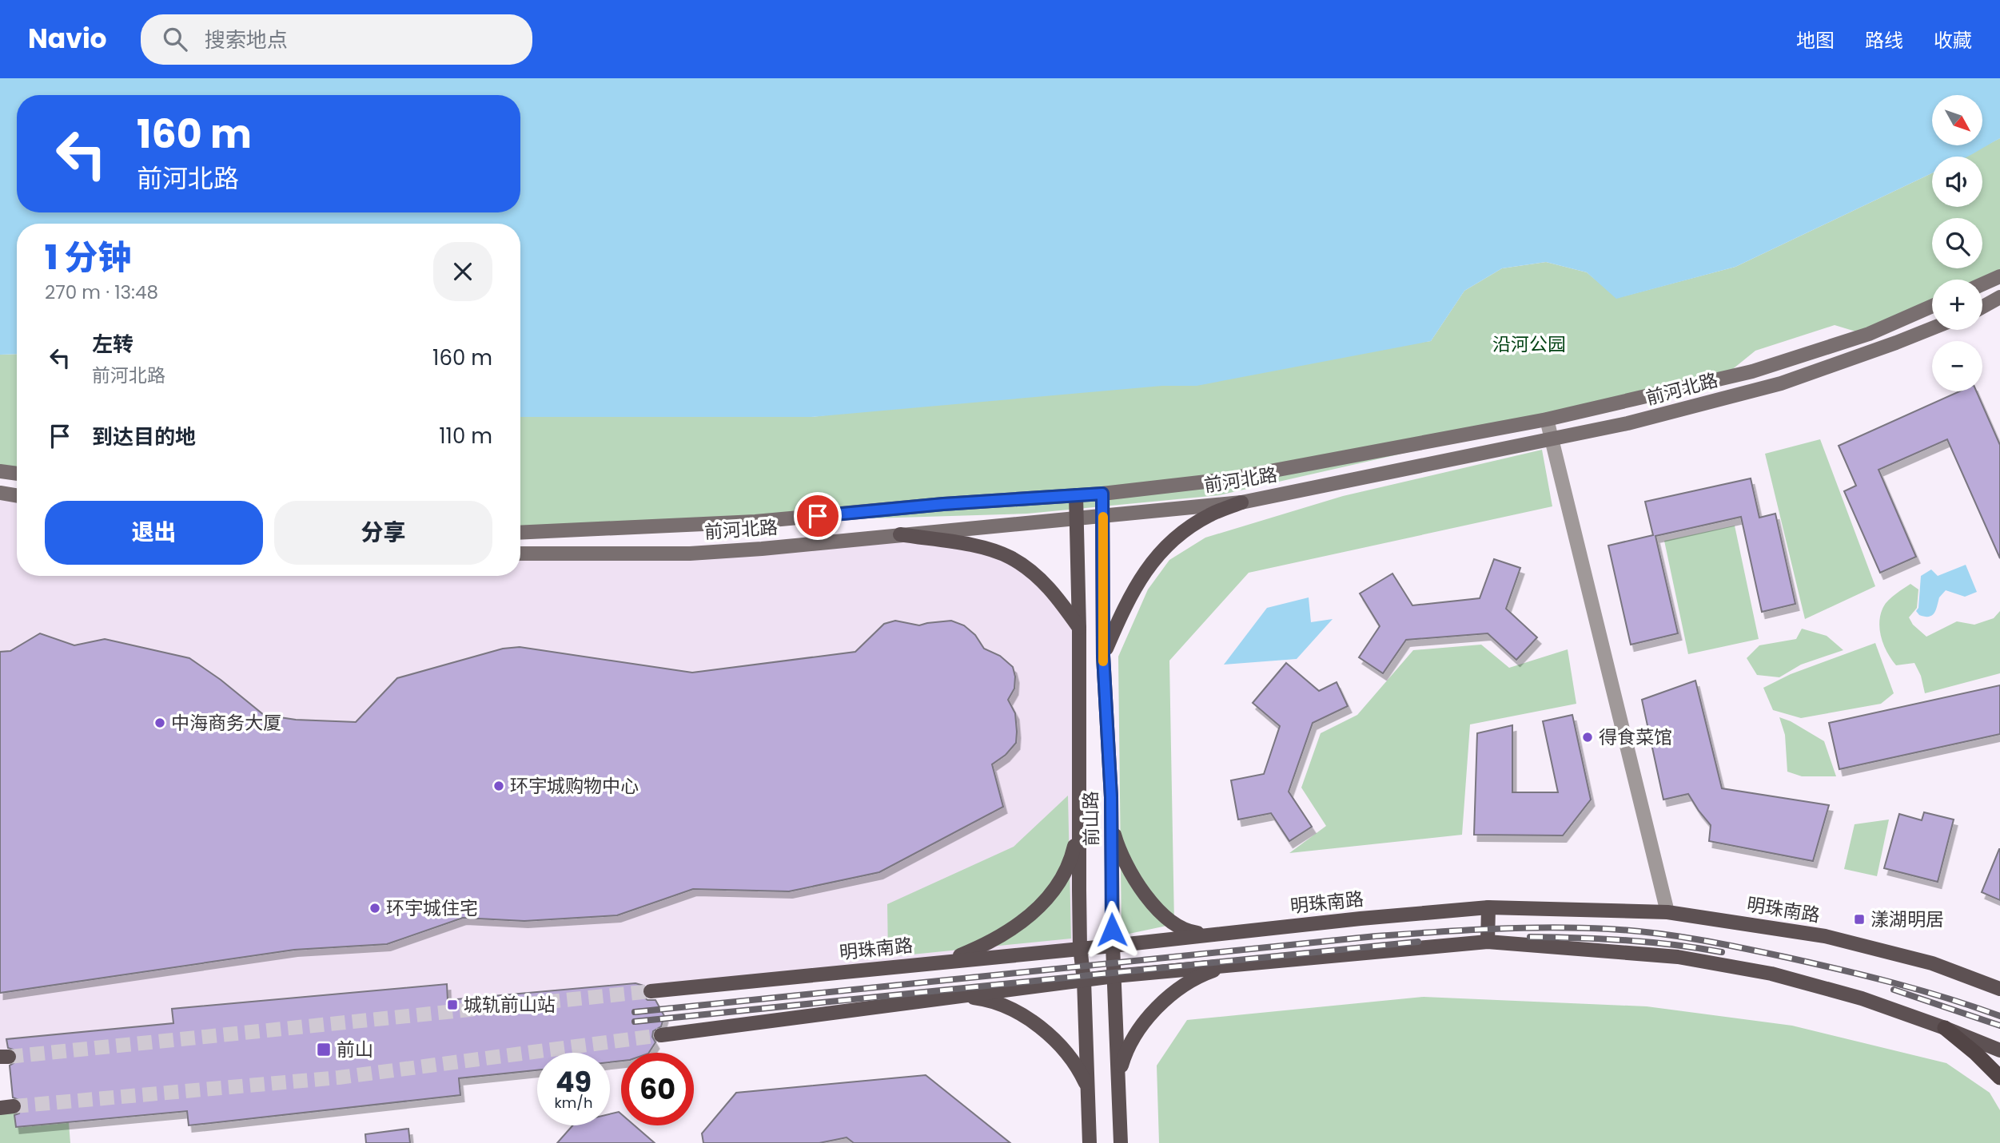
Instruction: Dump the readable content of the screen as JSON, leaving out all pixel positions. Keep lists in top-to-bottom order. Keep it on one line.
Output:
{"streets":{"main road":["前河北路","前山路","明珠南路"]},"crossings":[["前河北路","前山路"],["前山路","明珠南路"]],"parks":["沿河公园"],"places":{"other":["中海商务大厦","得食菜馆","环宇城购物中心","环宇城住宅"],"transit":["漾湖明居","城轨前山站","前山"]},"north":"bottom right","page":{"header":"Navio","search":"搜索地点","nav":["地图","路线","收藏"],"map_buttons":["+","−"],"turn":["160 m","前河北路"],"heading":["1 分钟","270 m · 13:48"],"list":[{"name":"左转","note":"前河北路","value":"160 m"},{"name":"到达目的地","value":"110 m"}],"buttons":["退出","分享"],"speed":"49 km/h","limit":"60"}}
